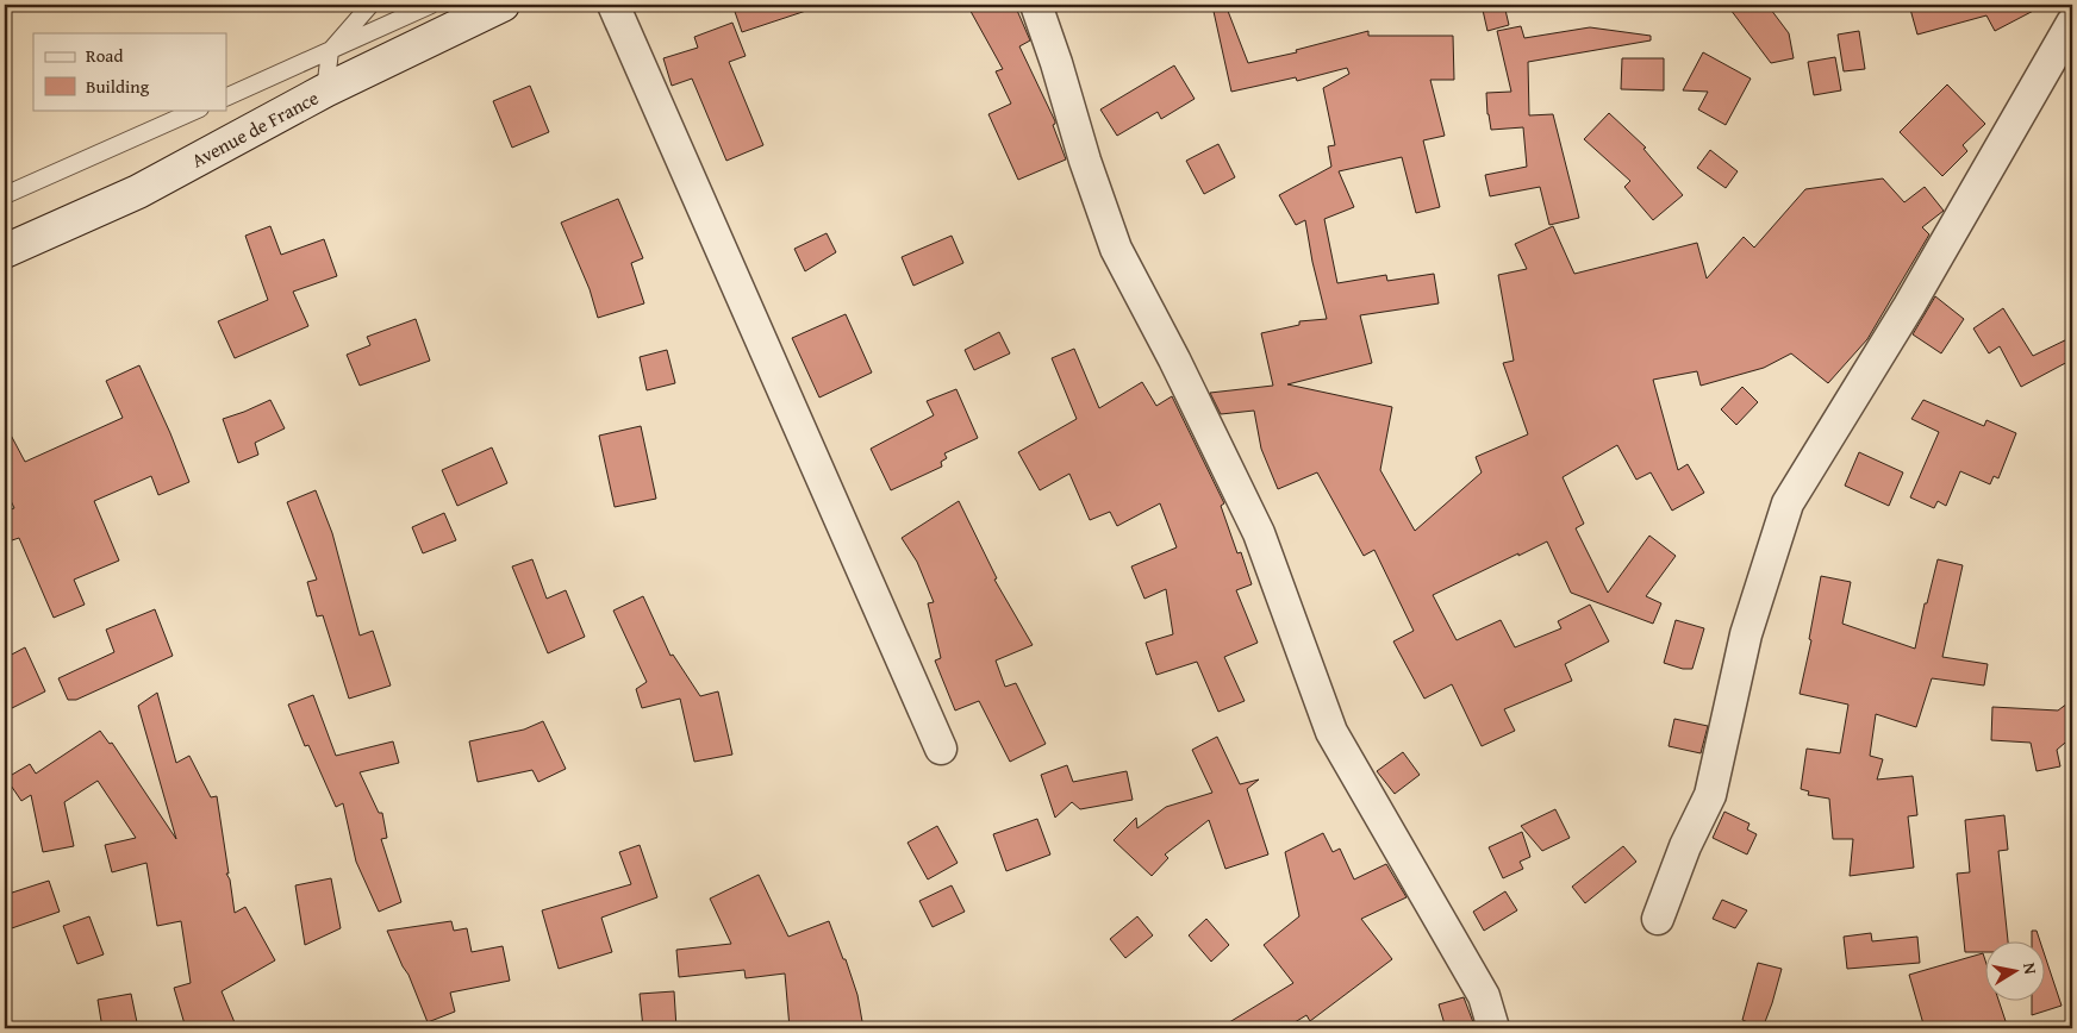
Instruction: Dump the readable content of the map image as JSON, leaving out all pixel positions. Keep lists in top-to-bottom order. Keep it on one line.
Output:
{"streets":{"street":["Avenue de France"]},"legend":["Road","Building"],"north":"right"}
